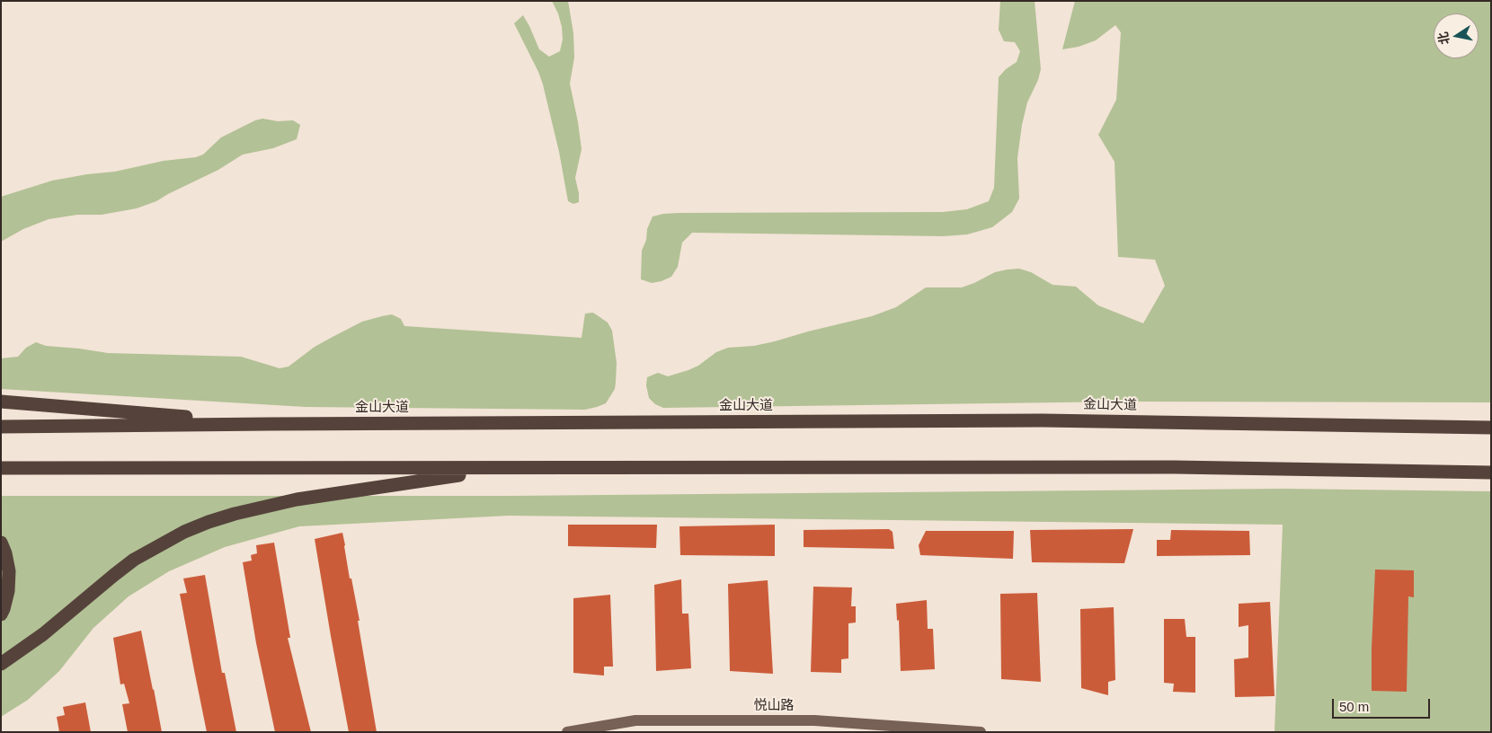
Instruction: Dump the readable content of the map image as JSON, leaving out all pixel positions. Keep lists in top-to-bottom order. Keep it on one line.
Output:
{"streets":{"highway":["金山大道"],"main road":["悦山路"]},"scale_bar":"50 m","north":"left"}
